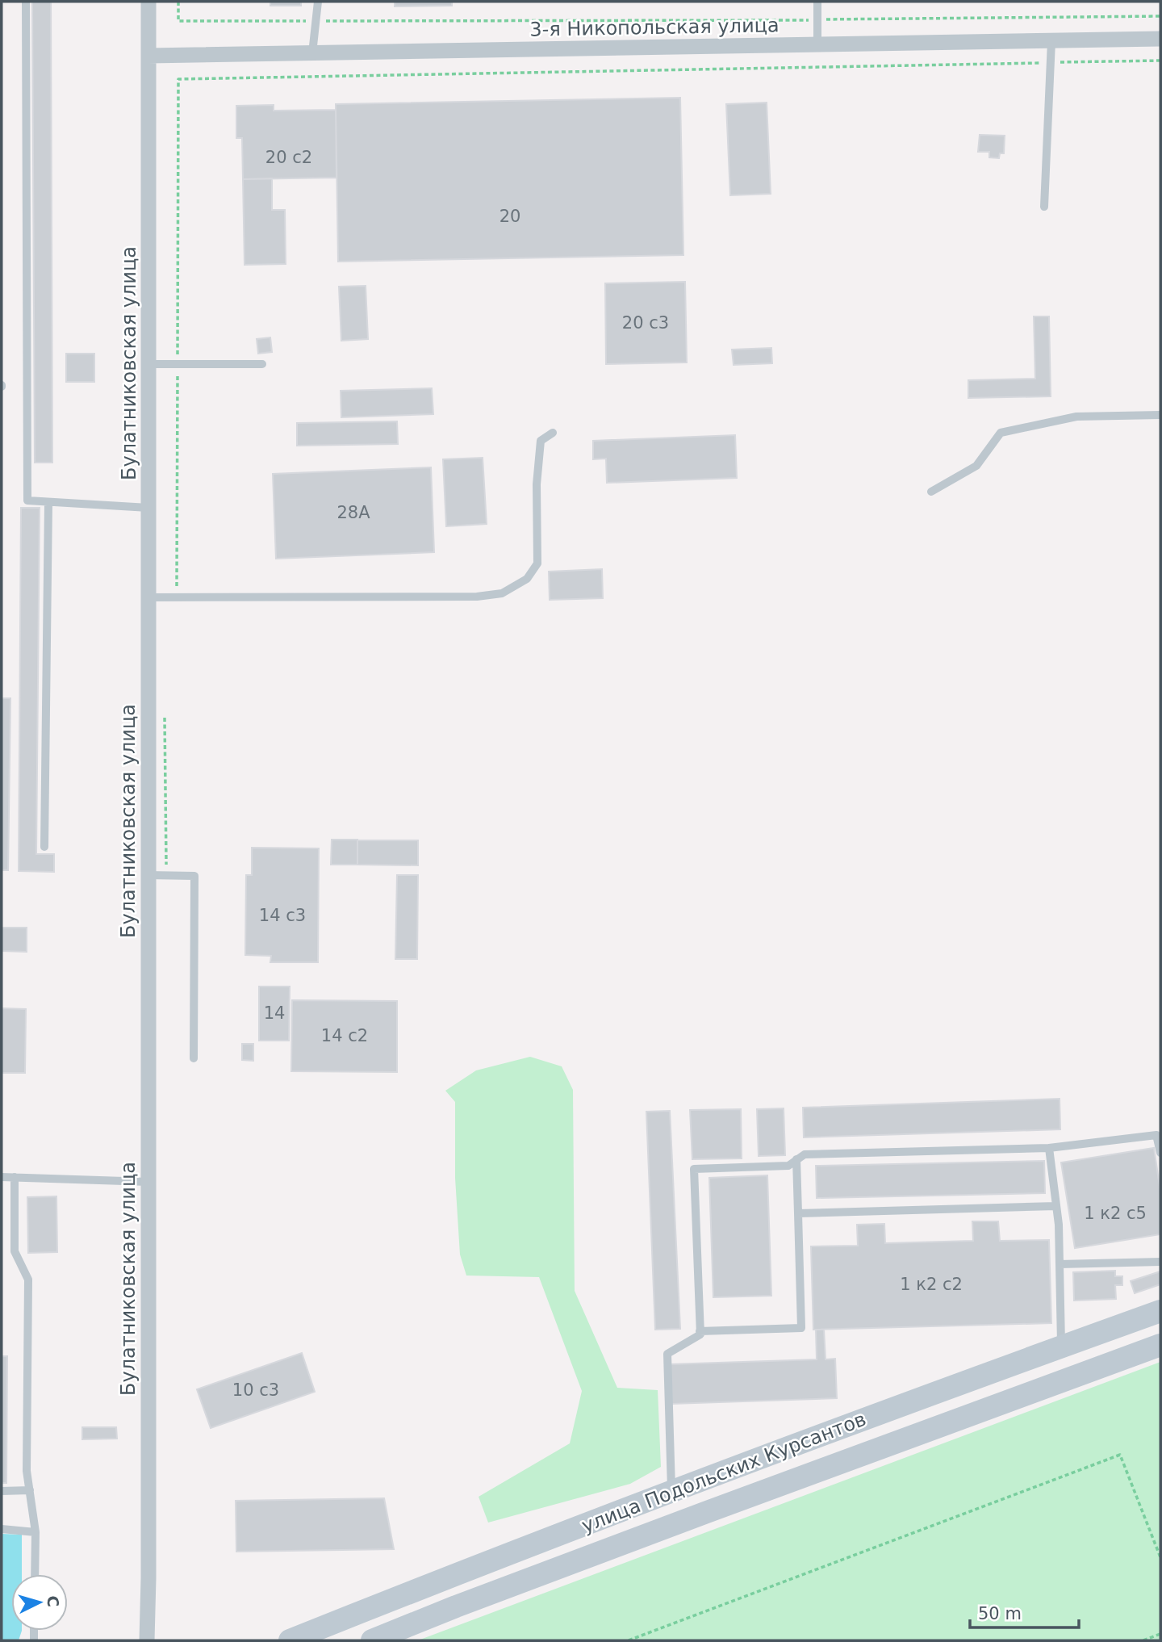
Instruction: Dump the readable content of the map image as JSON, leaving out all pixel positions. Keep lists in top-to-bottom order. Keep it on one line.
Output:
{"streets":{"main road":["улица Подольских Курсантов"],"street":["3-я Никопольская улица","Булатниковская улица"]},"crossings":[["3-я Никопольская улица","Булатниковская улица"]],"house_numbers":["20 с2","20","20 с3","28А","14 с3","14","14 с2","1 к2 с5","1 к2 с2","10 с3"],"scale_bar":"50 m","north":"right"}
